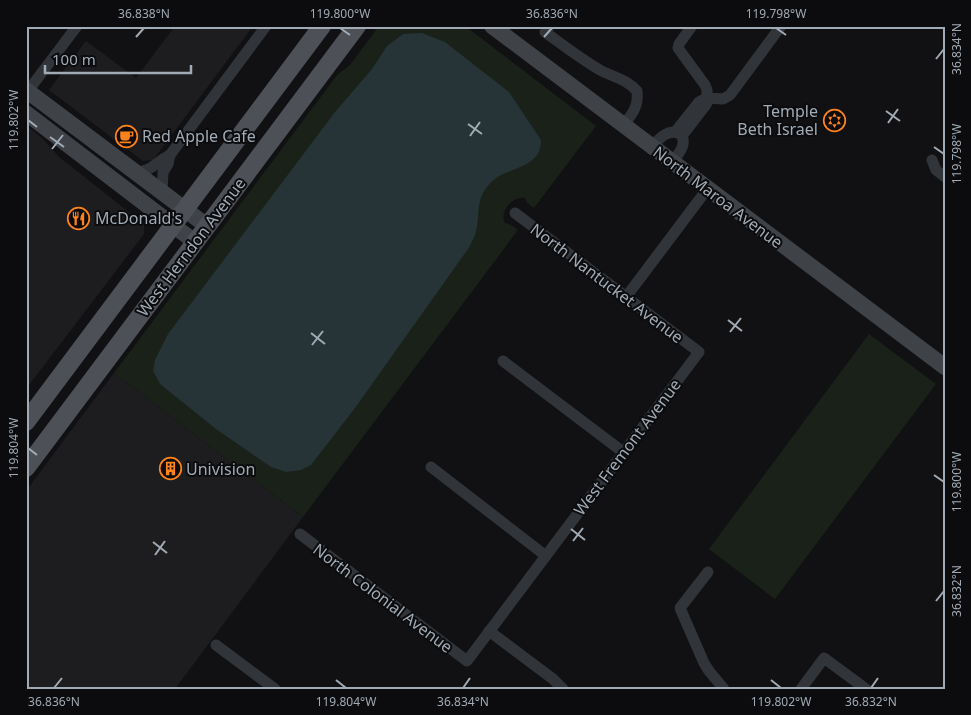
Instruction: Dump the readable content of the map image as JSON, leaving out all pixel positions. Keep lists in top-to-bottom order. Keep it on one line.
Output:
{"streets":{"main road":["North Maroa Avenue","West Herndon Avenue"],"street":["North Nantucket Avenue","West Fremont Avenue","North Colonial Avenue"]},"crossings":[["North Nantucket Avenue","West Fremont Avenue"],["West Fremont Avenue","North Colonial Avenue"]],"places":{"synagogue":["Temple Beth Israel"],"cafe":["Red Apple Cafe"],"restaurant":["McDonald's"],"building":["Univision"]},"scale_bar":"100 m","coordinates":["36.838°N","119.800°W","36.836°N","119.798°W","36.834°N","119.802°W","119.804°W","36.832°N"]}
